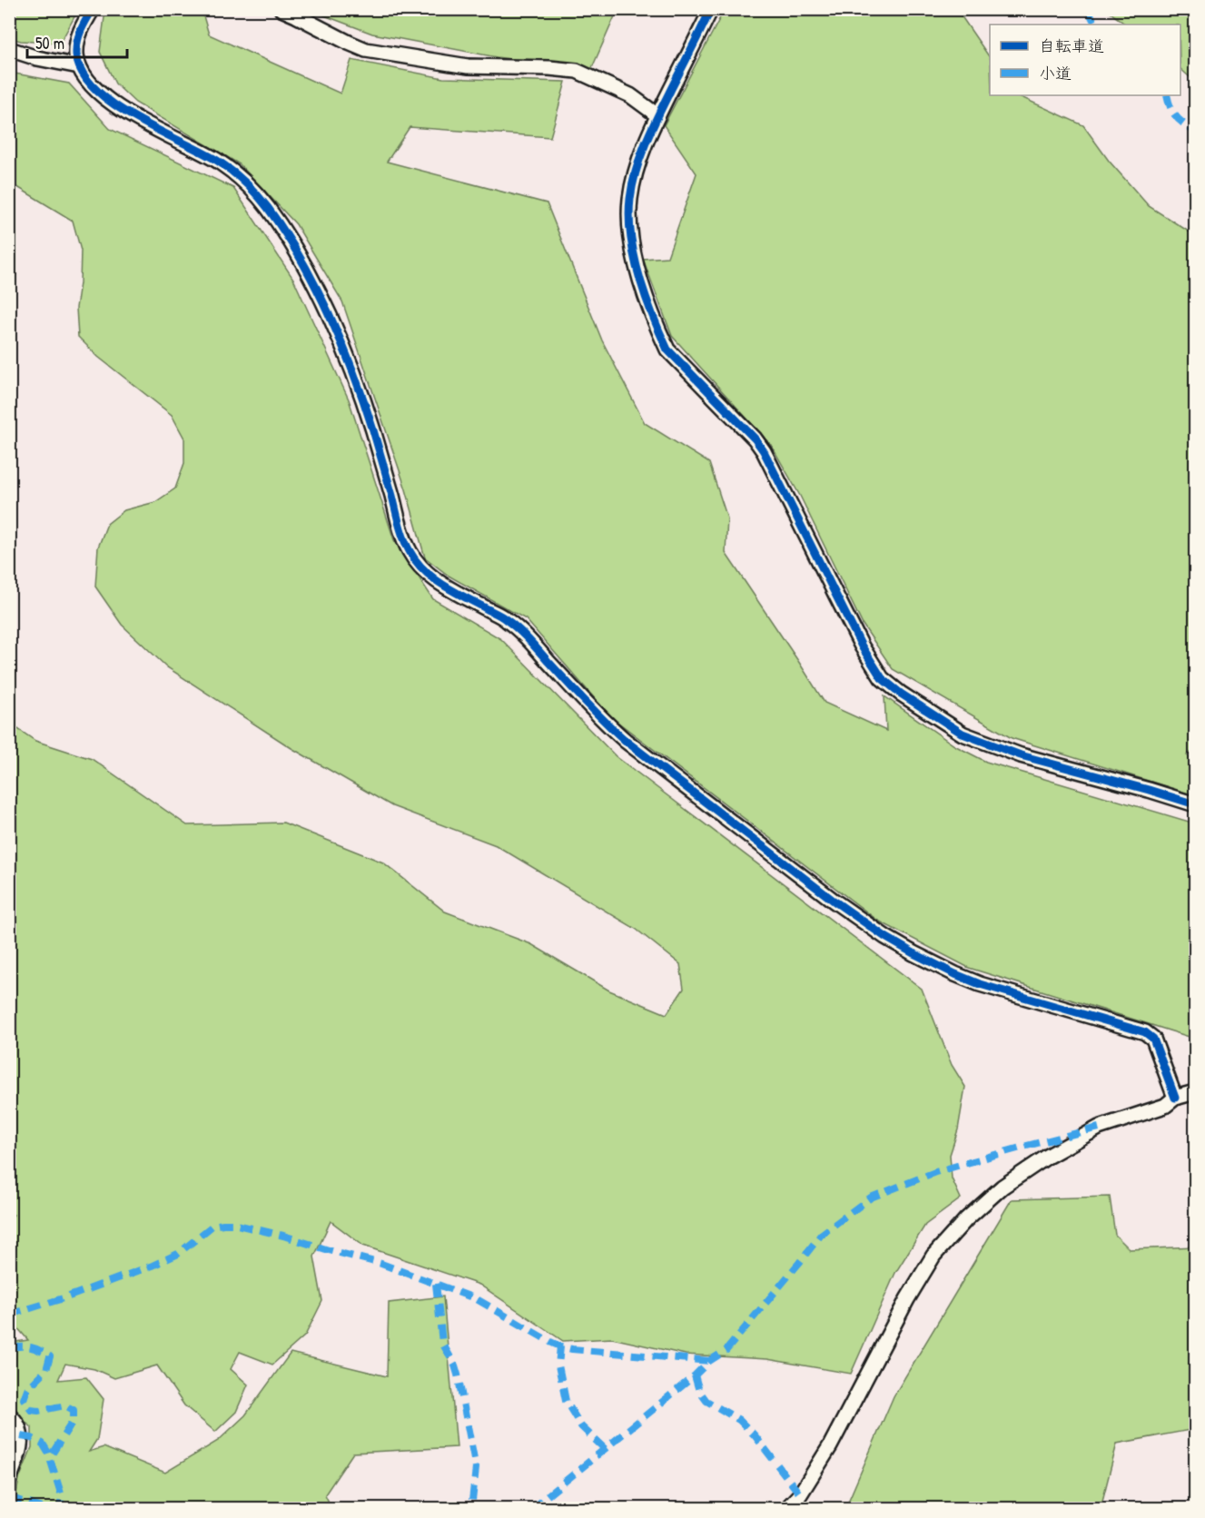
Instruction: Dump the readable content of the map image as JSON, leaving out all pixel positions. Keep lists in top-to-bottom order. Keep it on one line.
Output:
{"legend":["自転車道","小道"],"scale_bar":"50 m"}
